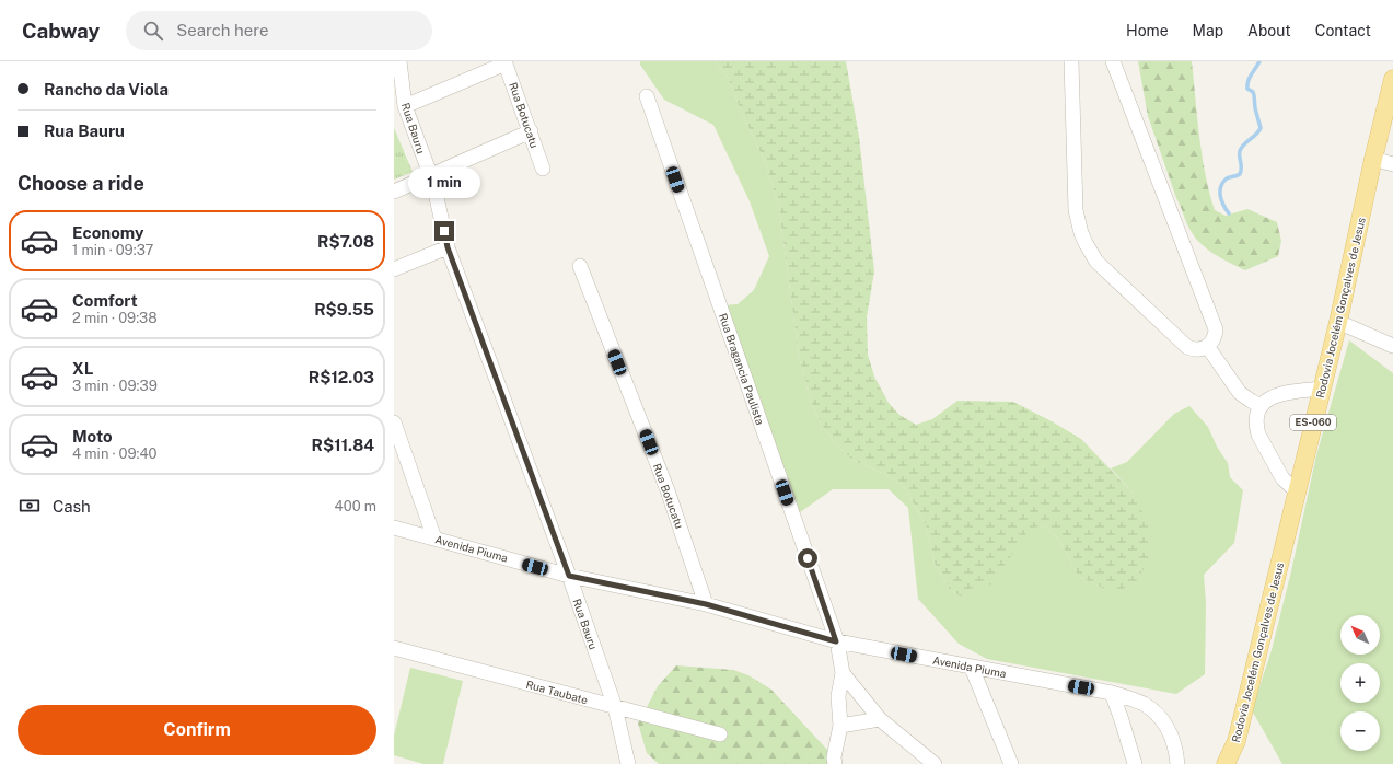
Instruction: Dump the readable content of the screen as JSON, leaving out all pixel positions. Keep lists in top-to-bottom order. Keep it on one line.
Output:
{"streets":{"main road":["Rodovia Jocelém Gonçalves de Jesus","ES-060"],"street":["Rua Botucatu","Rua Bauru","Rua Bragancia Paulista","Avenida Piuma","Rua Taubate"]},"crossings":[["Rua Botucatu","Avenida Piuma"],["Rua Bauru","Avenida Piuma"],["Rua Bauru","Rua Taubate"],["Rua Bragancia Paulista","Avenida Piuma"]],"north":"top left","page":{"header":"Cabway","search":"Search here","nav":["Home","Map","About","Contact"],"banner":["Rancho da Viola","Rua Bauru"],"heading":"Choose a ride","bubble":"1 min","list":[{"name":"Economy","note":"1 min · 09:37","value":"R$7.08"},{"name":"Comfort","note":"2 min · 09:38","value":"R$9.55"},{"name":"XL","note":"3 min · 09:39","value":"R$12.03"},{"name":"Moto","note":"4 min · 09:40","value":"R$11.84"}],"pay":["Cash","400 m"],"map_buttons":["+","−"],"buttons":"Confirm"}}
